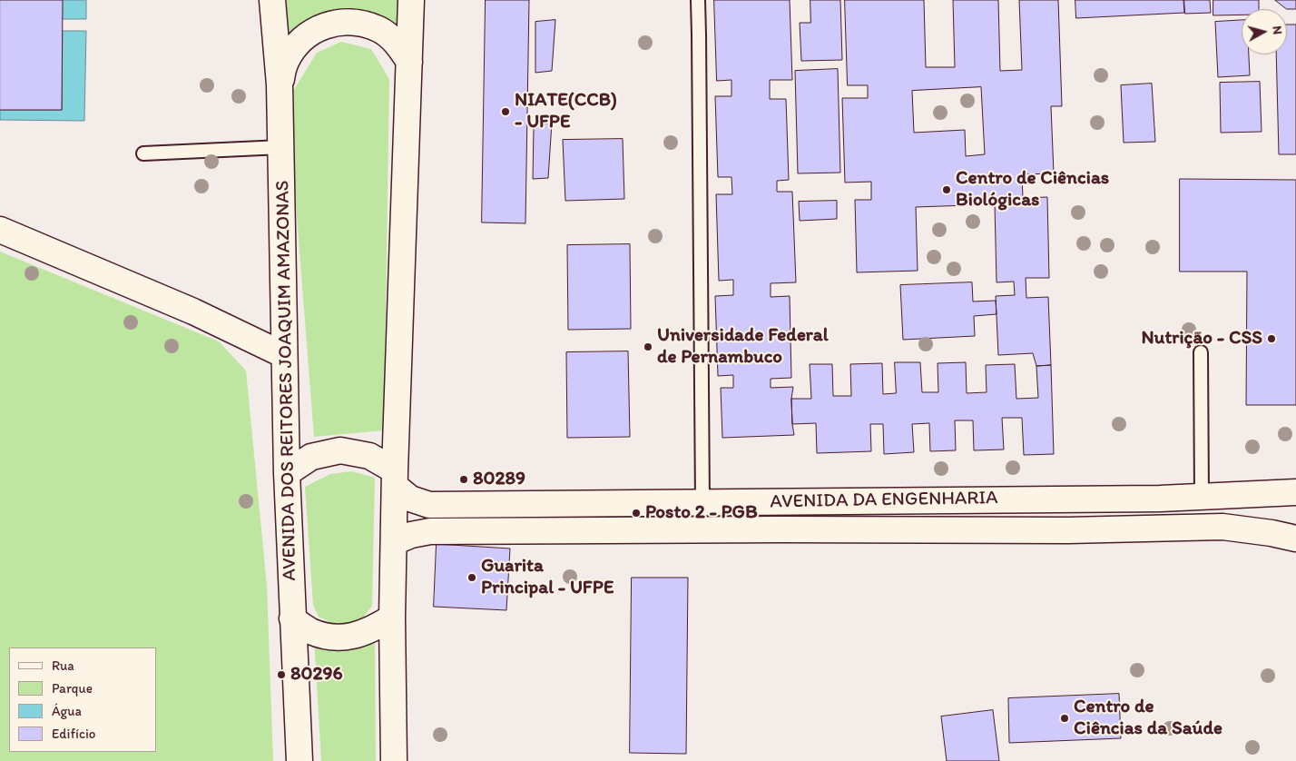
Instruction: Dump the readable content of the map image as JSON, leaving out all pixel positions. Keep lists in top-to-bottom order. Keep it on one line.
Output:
{"streets":{"street":["AVENIDA DOS REITORES JOAQUIM AMAZONAS","AVENIDA DA ENGENHARIA"]},"crossings":[["AVENIDA DOS REITORES JOAQUIM AMAZONAS","AVENIDA DA ENGENHARIA"]],"places":["NIATE(CCB) - UFPE","Centro de Ciências Biológicas","Nutrição - CSS","Universidade Federal de Pernambuco","80289","Posto 2 - PGB","Guarita Principal - UFPE","80296","Centro de Ciências da Saúde"],"legend":["Rua","Parque","Água","Edifício"],"north":"right"}
